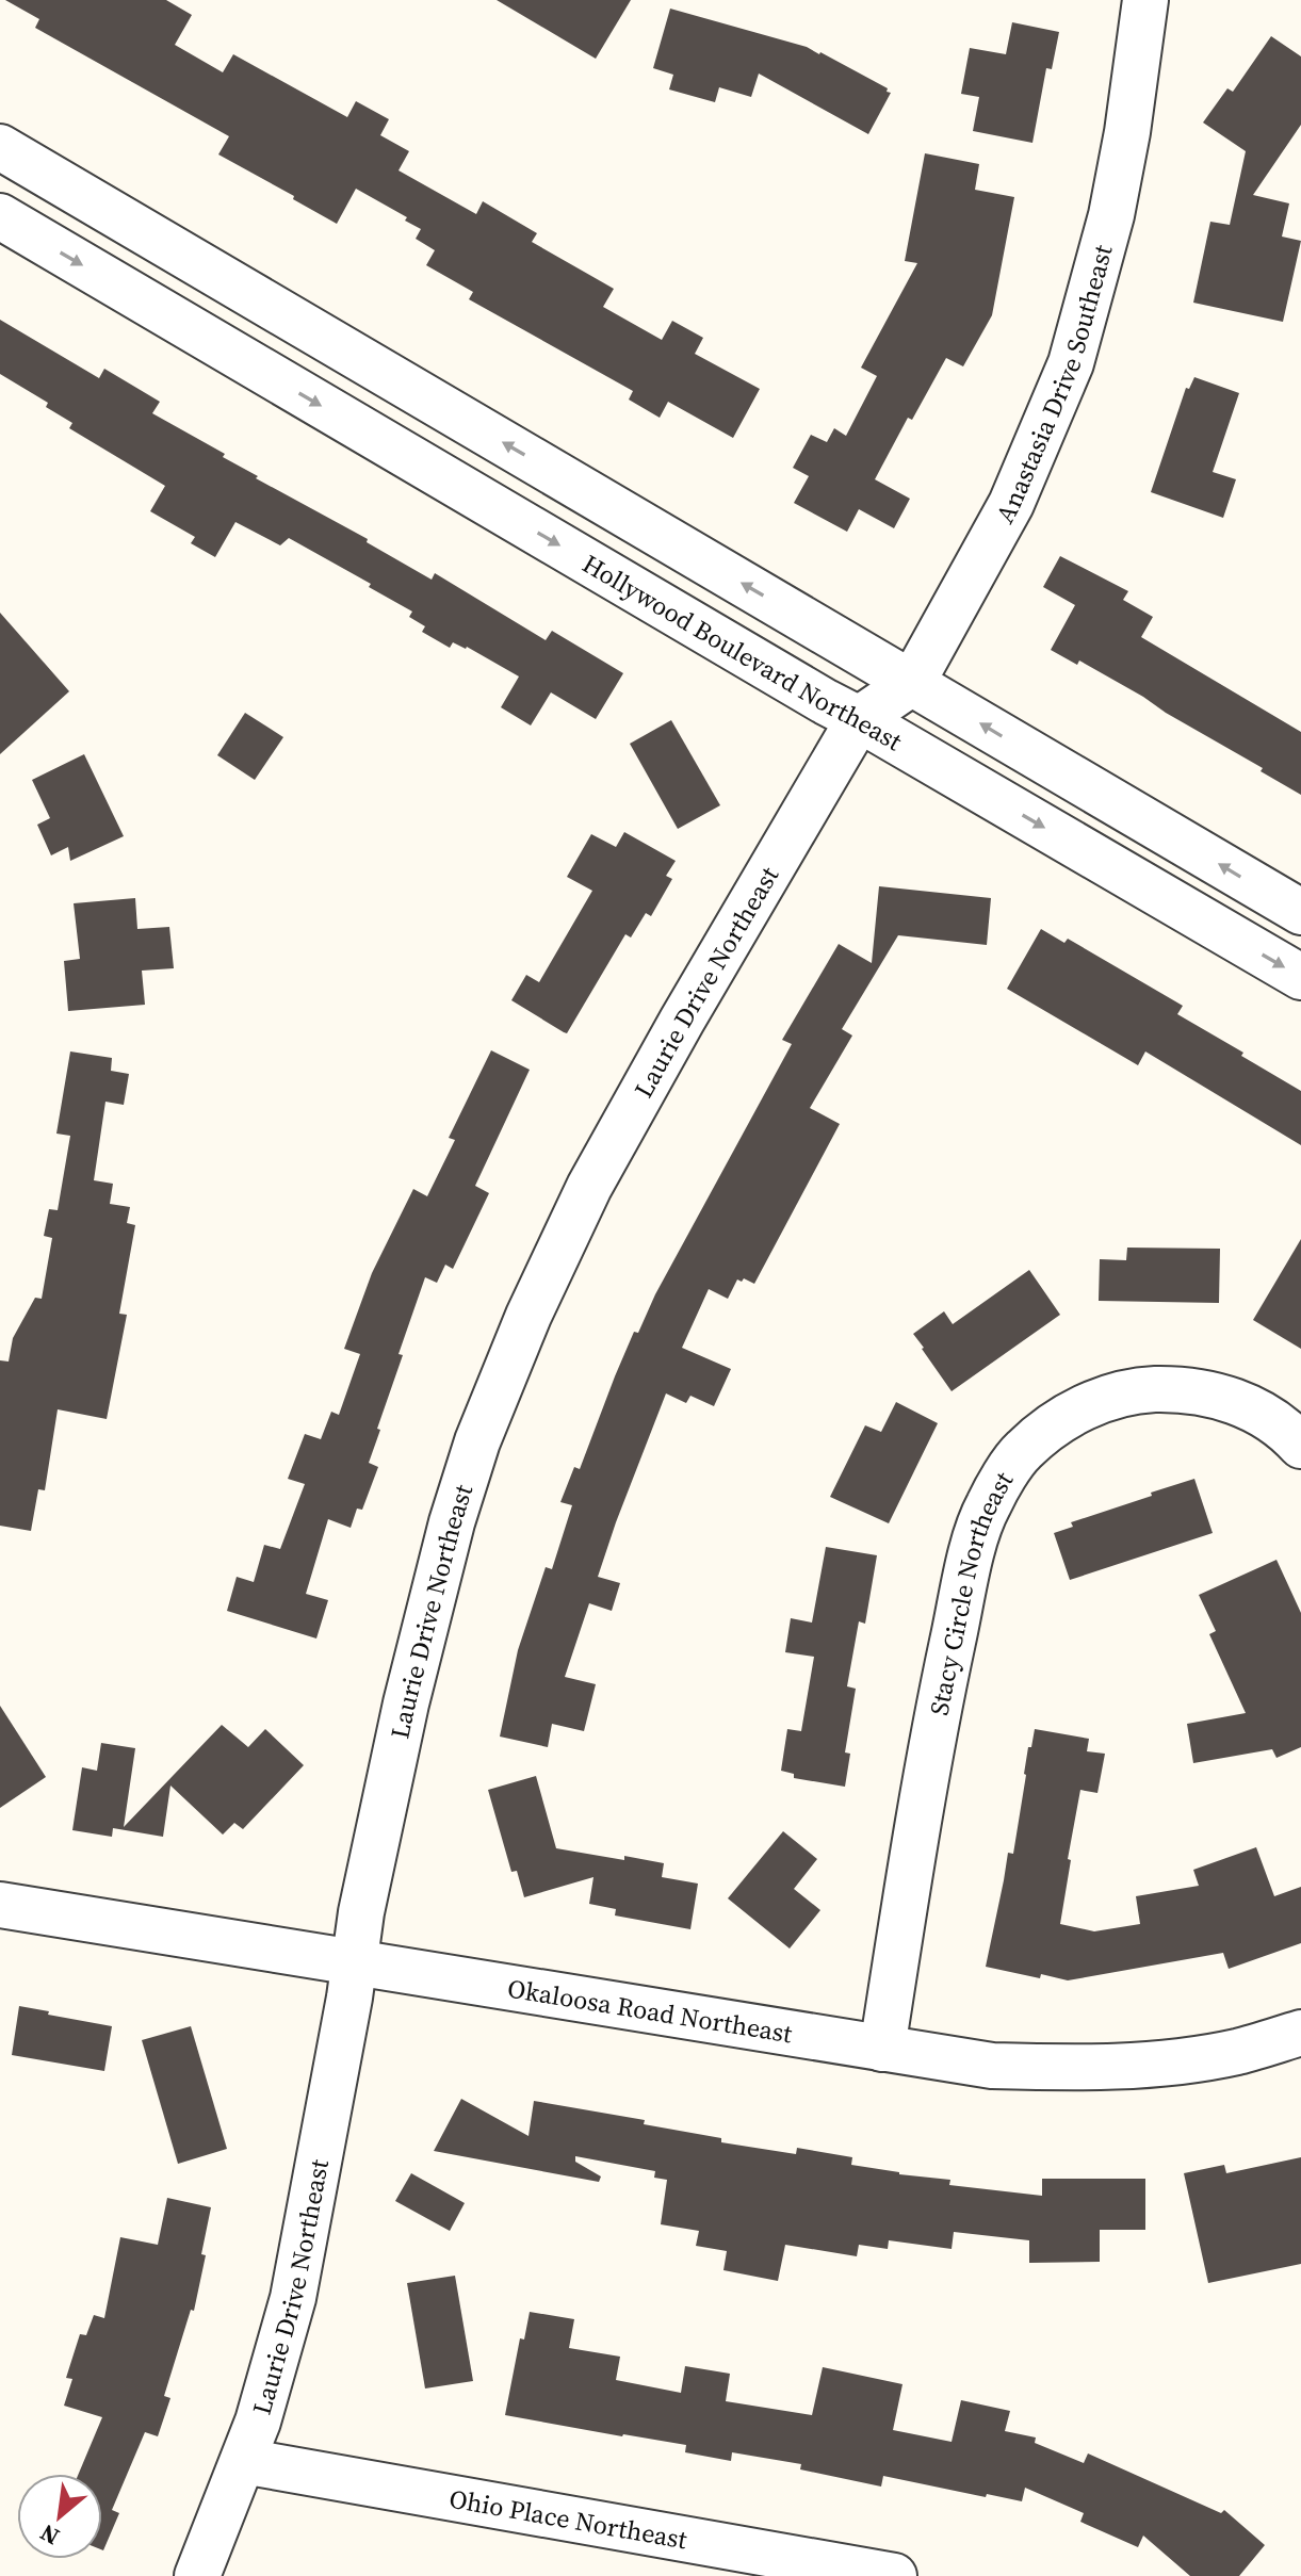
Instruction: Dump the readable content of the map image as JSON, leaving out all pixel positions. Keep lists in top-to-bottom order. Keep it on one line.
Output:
{"streets":{"street":["Anastasia Drive Southeast","Hollywood Boulevard Northeast","Laurie Drive Northeast","Stacy Circle Northeast","Okaloosa Road Northeast","Ohio Place Northeast"]},"crossings":[["Anastasia Drive Southeast","Hollywood Boulevard Northeast"],["Anastasia Drive Southeast","Laurie Drive Northeast"],["Hollywood Boulevard Northeast","Laurie Drive Northeast"],["Laurie Drive Northeast","Okaloosa Road Northeast"],["Laurie Drive Northeast","Ohio Place Northeast"],["Stacy Circle Northeast","Okaloosa Road Northeast"]],"north":"bottom left"}
